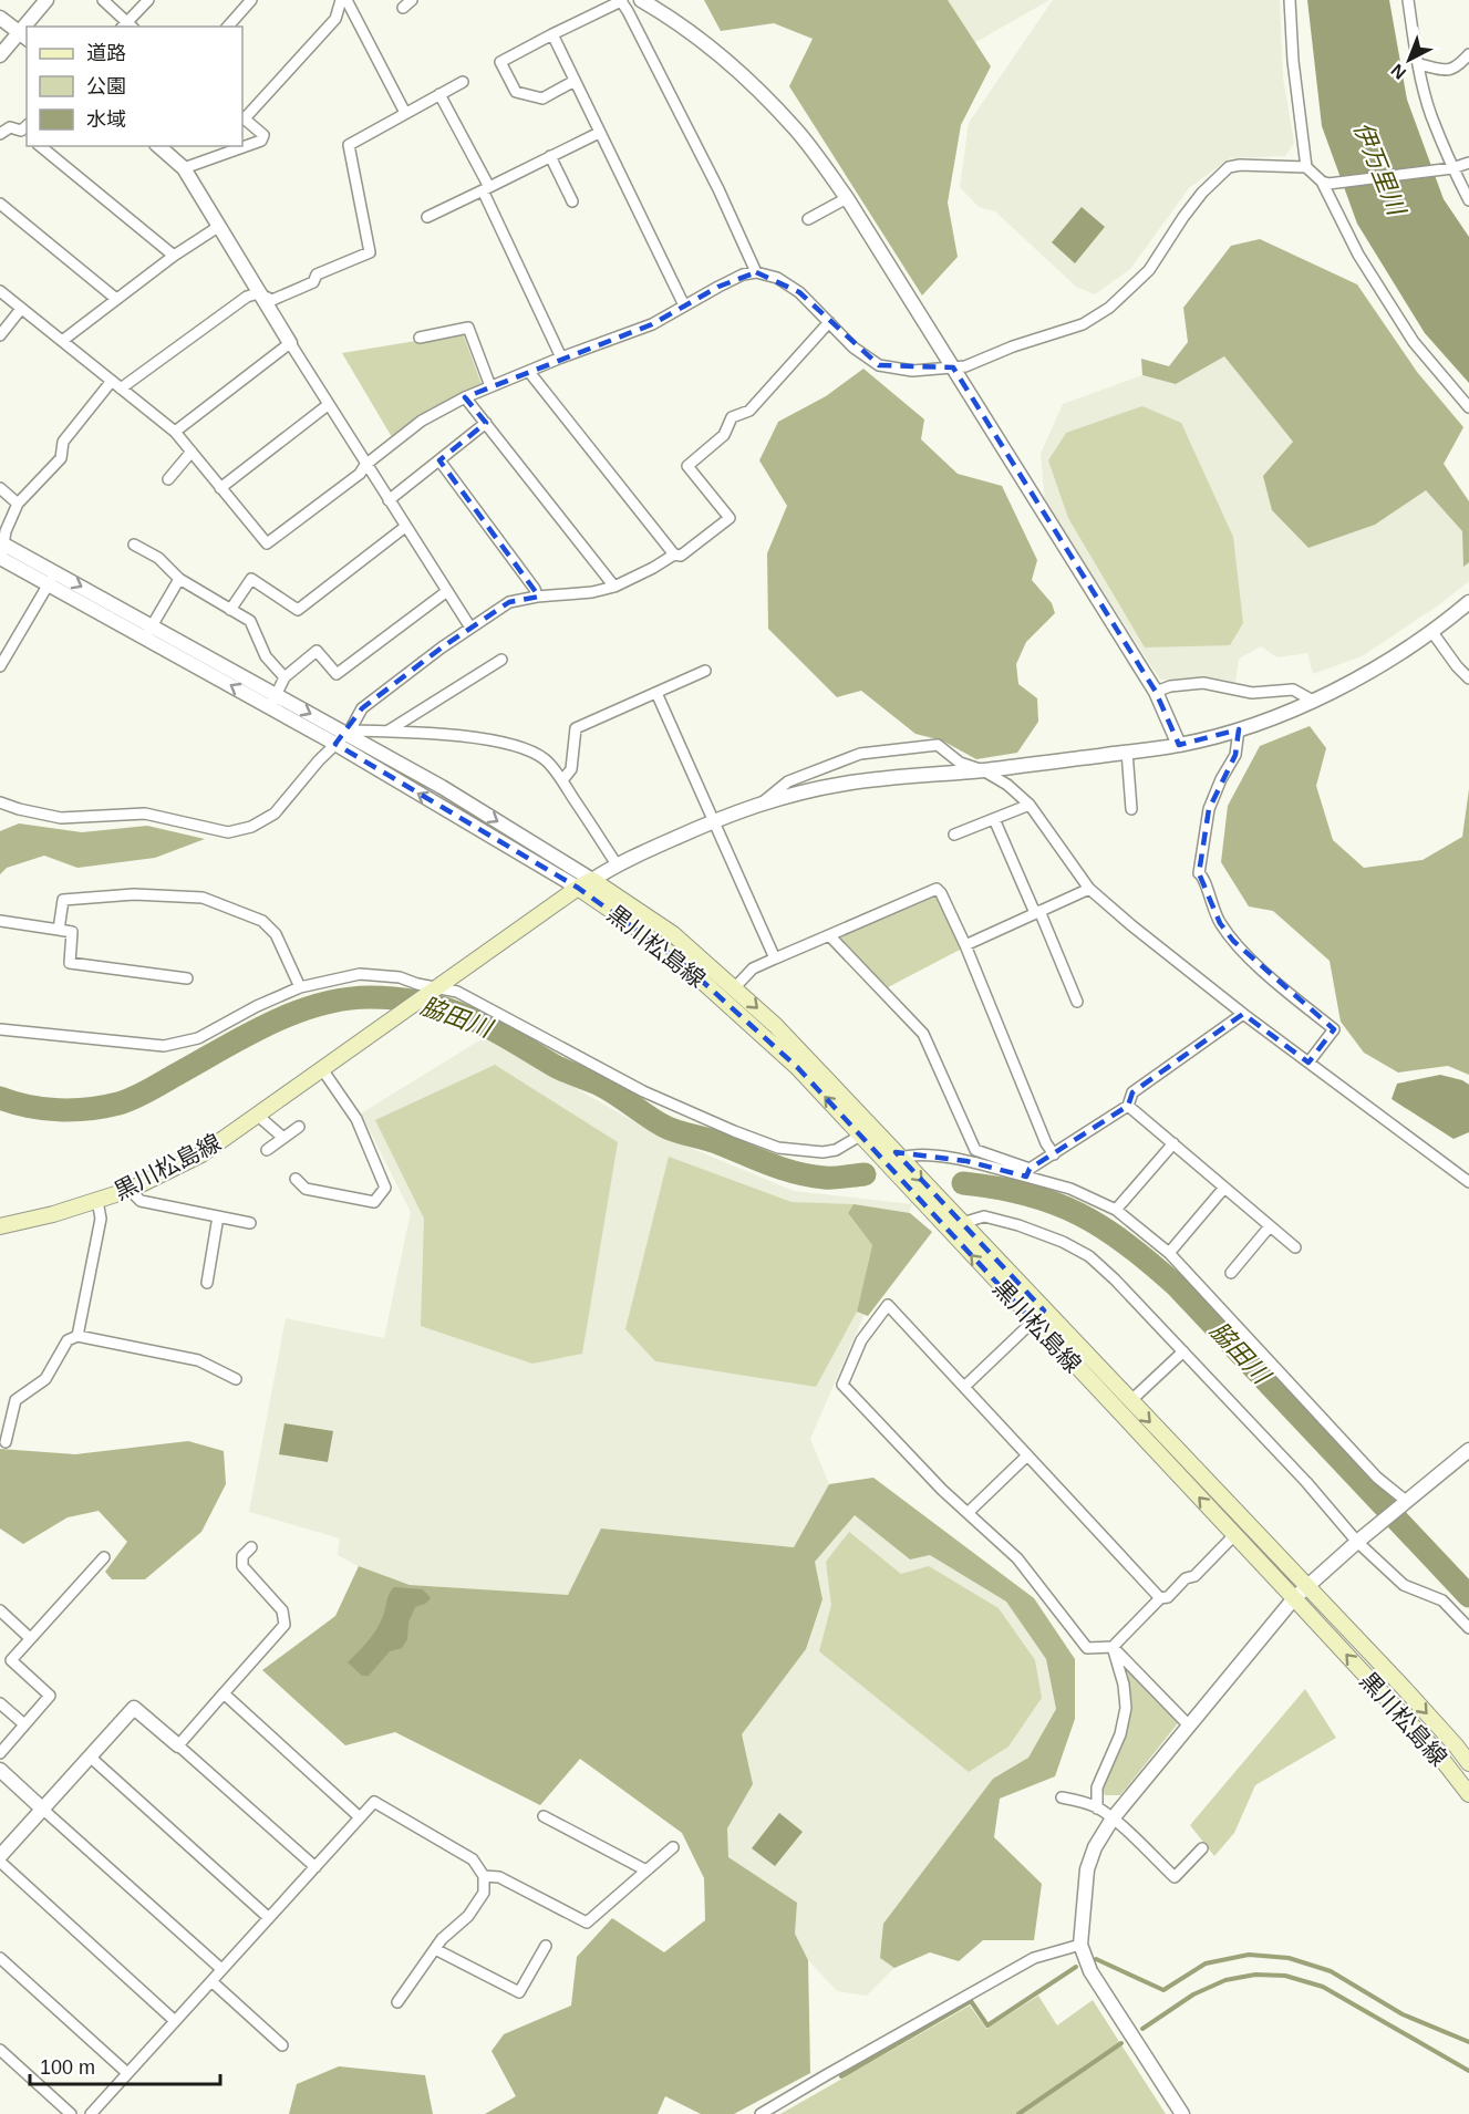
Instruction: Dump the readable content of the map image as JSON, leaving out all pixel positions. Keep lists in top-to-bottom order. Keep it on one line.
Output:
{"streets":{"main road":["黒川松島線"]},"water":["伊万里川","脇田川"],"legend":["道路","公園","水域"],"scale_bar":"100 m","north":"bottom left"}
